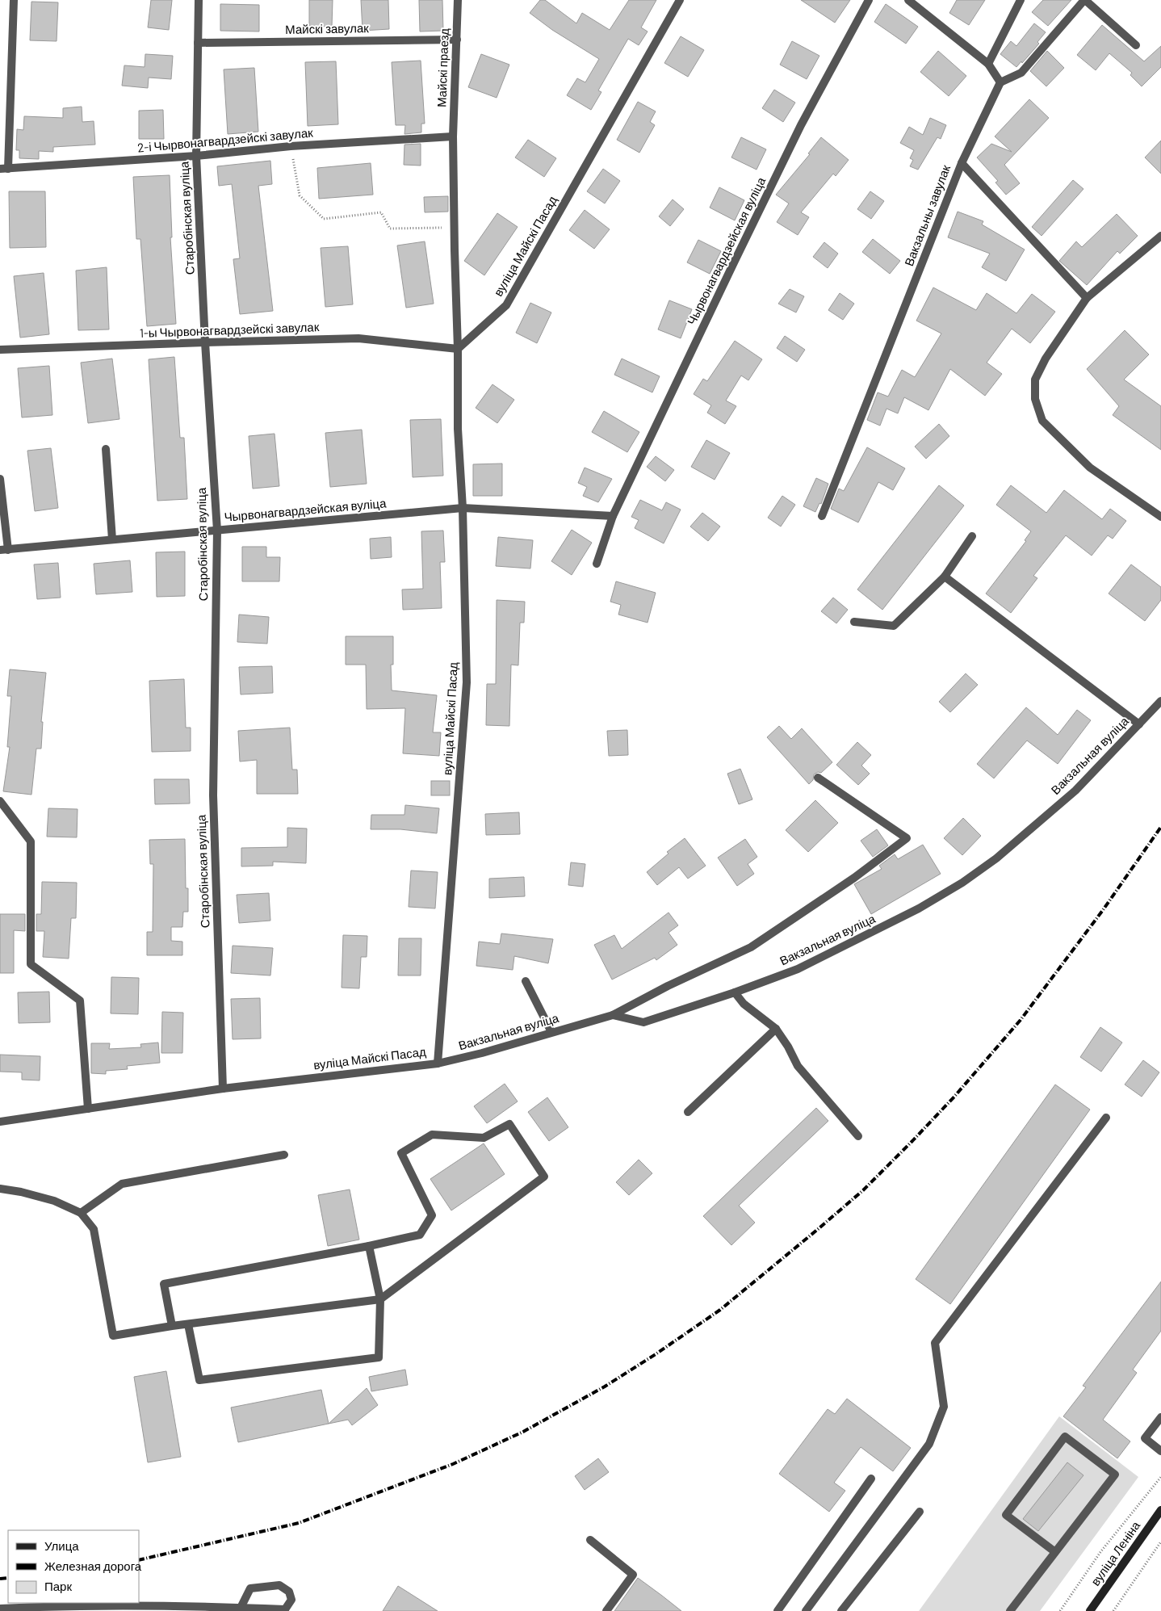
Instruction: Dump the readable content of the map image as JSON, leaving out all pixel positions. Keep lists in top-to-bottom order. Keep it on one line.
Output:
{"streets":{"main road":["вуліца Леніна"],"street":["Майскі завулак","Майскі праезд","2-і Чырвонагвардзейскі завулак","Вакзальны завулак","Старобінская вуліца","вуліца Майскі Пасад","Чырвонагвардзейская вуліца","1-ы Чырвонагвардзейскі завулак","Вакзальная вуліца"]},"crossings":[["Майскі завулак","Майскі праезд"],["Майскі завулак","Старобінская вуліца"],["Майскі праезд","2-і Чырвонагвардзейскі завулак"],["Майскі праезд","вуліца Майскі Пасад"],["Майскі праезд","1-ы Чырвонагвардзейскі завулак"],["2-і Чырвонагвардзейскі завулак","Старобінская вуліца"],["Старобінская вуліца","вуліца Майскі Пасад"],["Старобінская вуліца","Чырвонагвардзейская вуліца"],["Старобінская вуліца","1-ы Чырвонагвардзейскі завулак"],["вуліца Майскі Пасад","Чырвонагвардзейская вуліца"],["вуліца Майскі Пасад","1-ы Чырвонагвардзейскі завулак"],["вуліца Майскі Пасад","Вакзальная вуліца"]],"legend":["Улица","Железная дорога","Парк"]}
